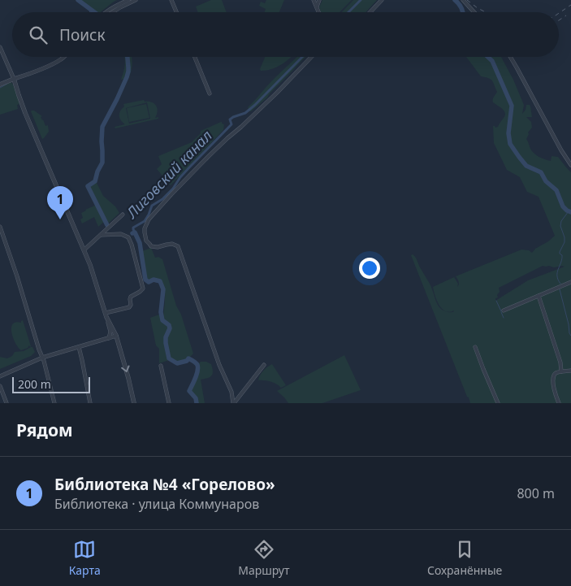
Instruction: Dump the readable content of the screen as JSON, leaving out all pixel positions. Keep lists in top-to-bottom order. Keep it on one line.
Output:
{"water":["Лиговский канал"],"scale_bar":"200 m","page":{"search":"Поиск","pins":"1","scale":"200 m","heading":"Рядом","list":[{"mark":"1","name":"Библиотека №4 «Горелово»","note":"Библиотека · улица Коммунаров","value":"800 m"}],"nav":["Карта","Маршрут","Сохранённые"]}}
